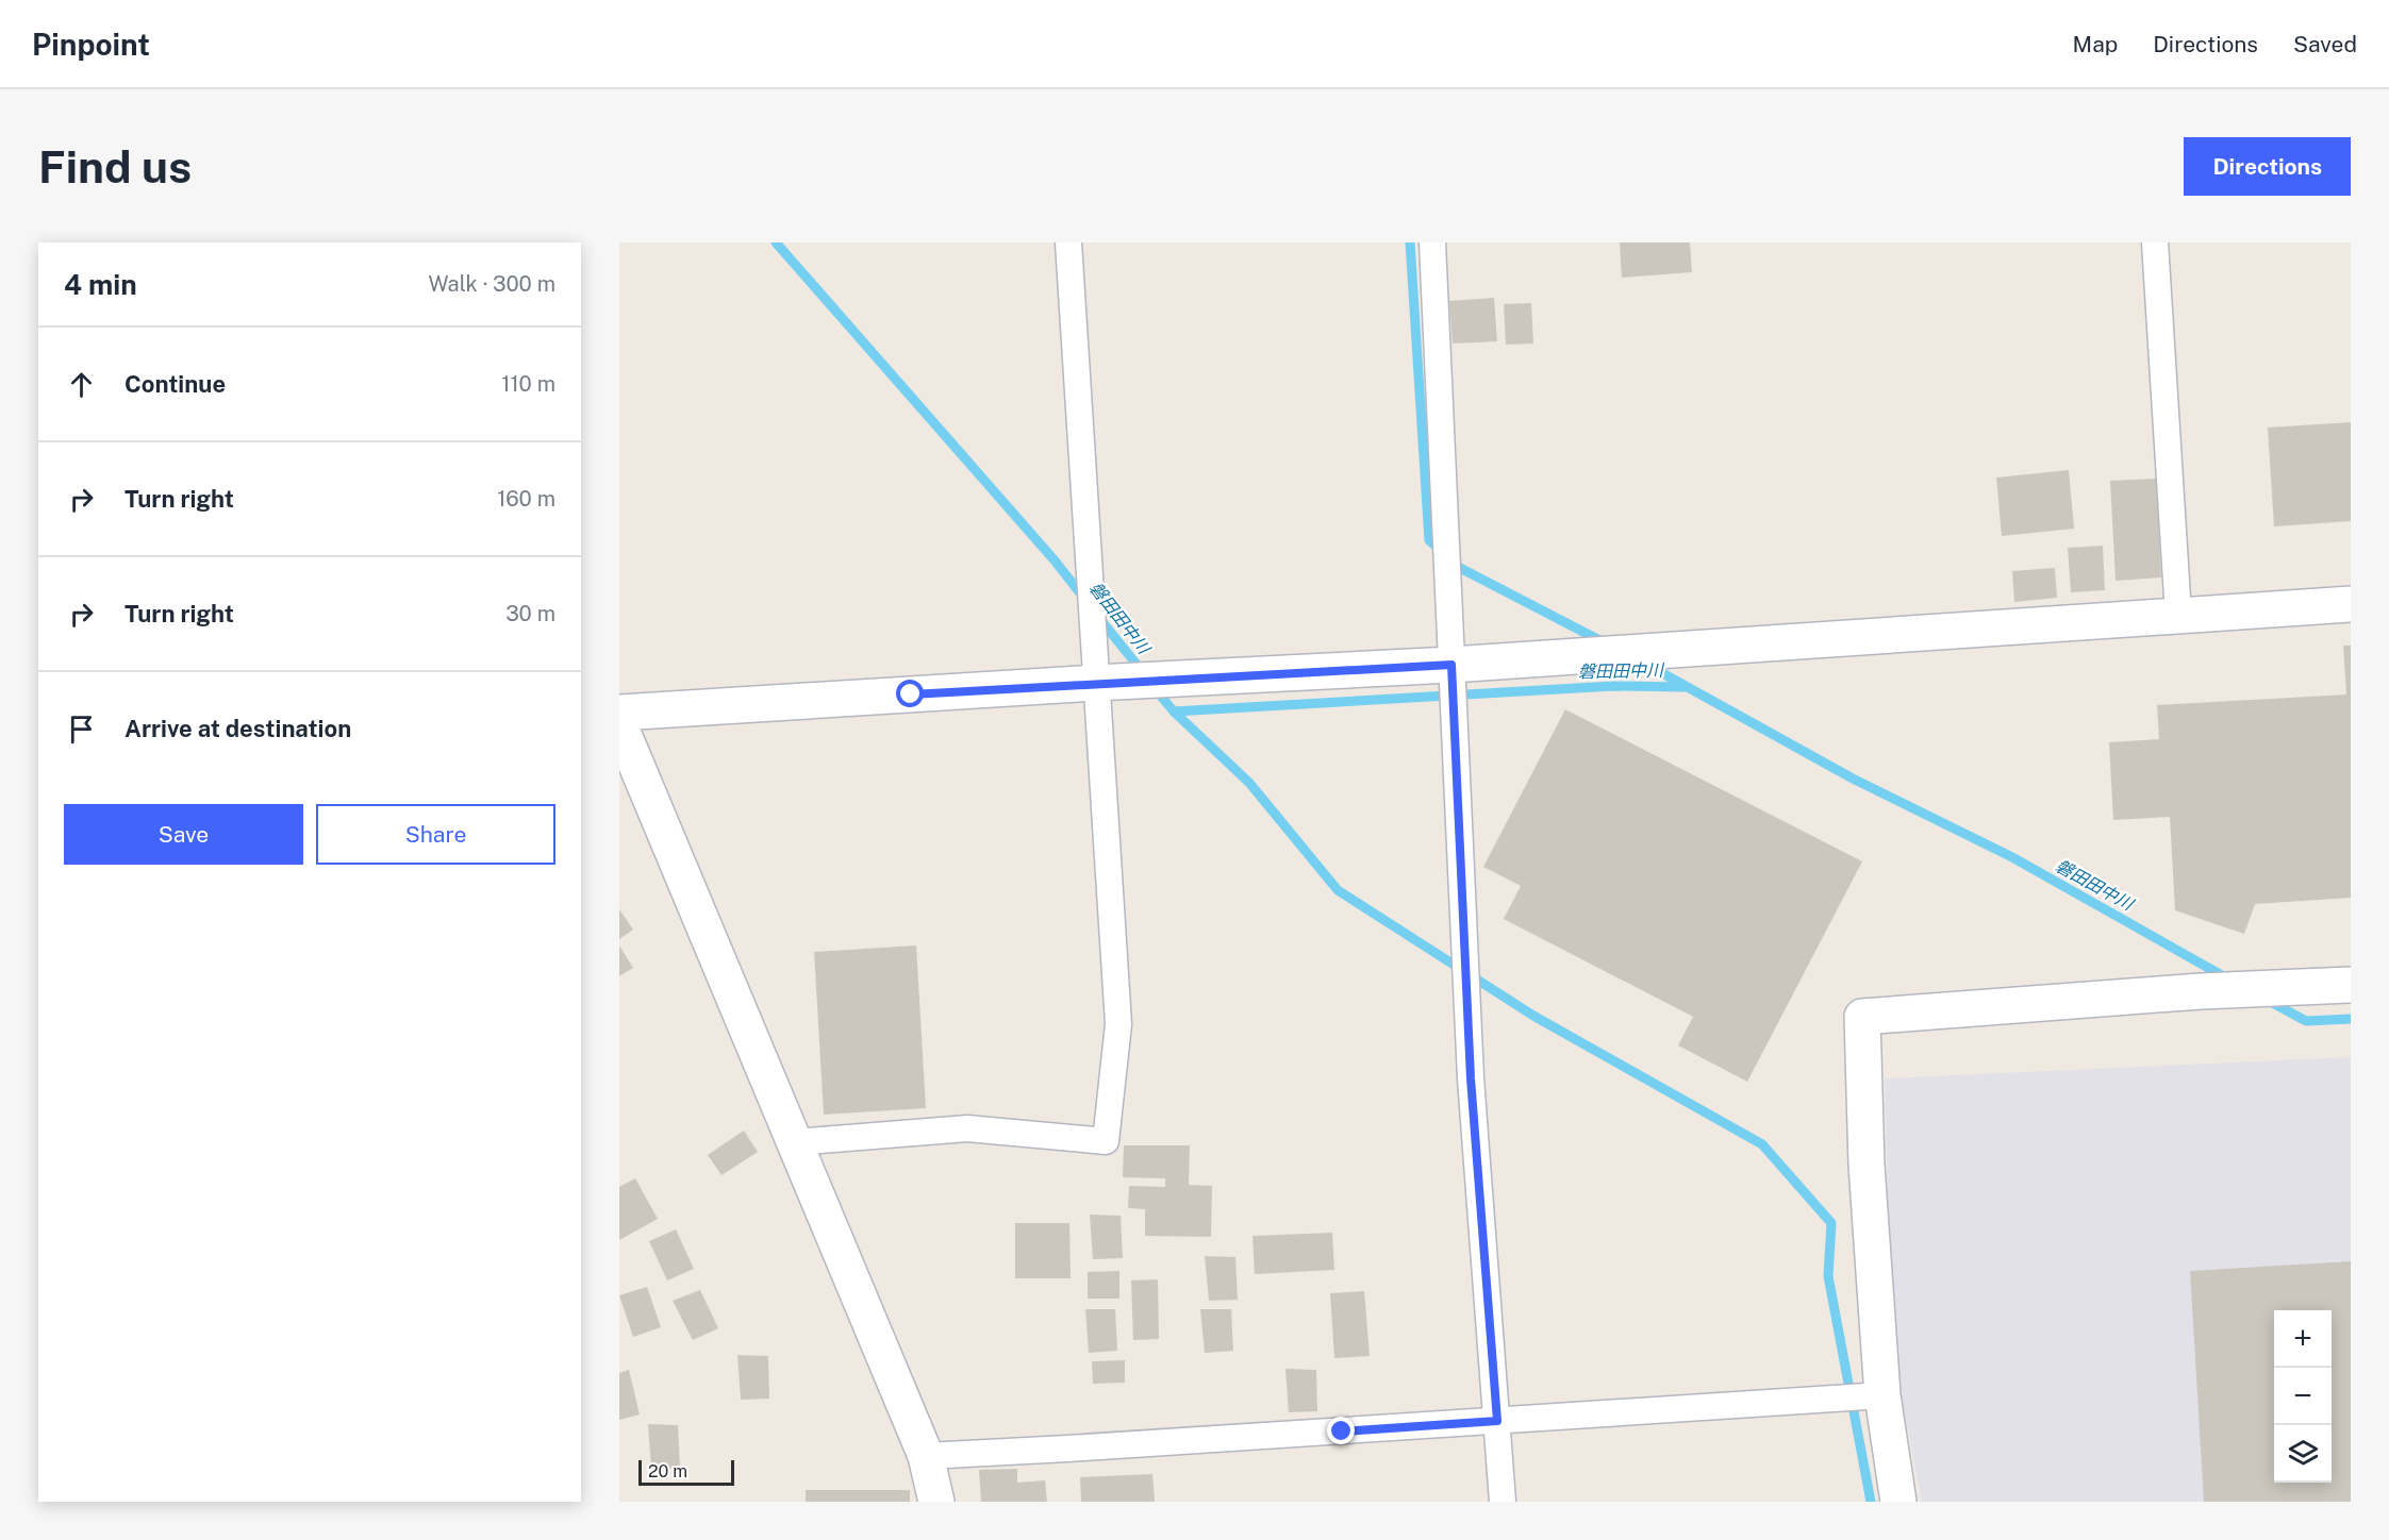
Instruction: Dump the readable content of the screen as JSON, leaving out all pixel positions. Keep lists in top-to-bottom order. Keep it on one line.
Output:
{"water":["磐田田中川"],"scale_bar":"20 m","page":{"header":"Pinpoint","nav":["Map","Directions","Saved"],"buttons":["Directions",["Save","Share"]],"title":"Find us","heading":["4 min","Walk · 300 m"],"list":[["Continue","110 m"],["Turn right","160 m"],["Turn right","30 m"],"Arrive at destination"],"map_buttons":["+","−"],"scale":"20 m"}}
